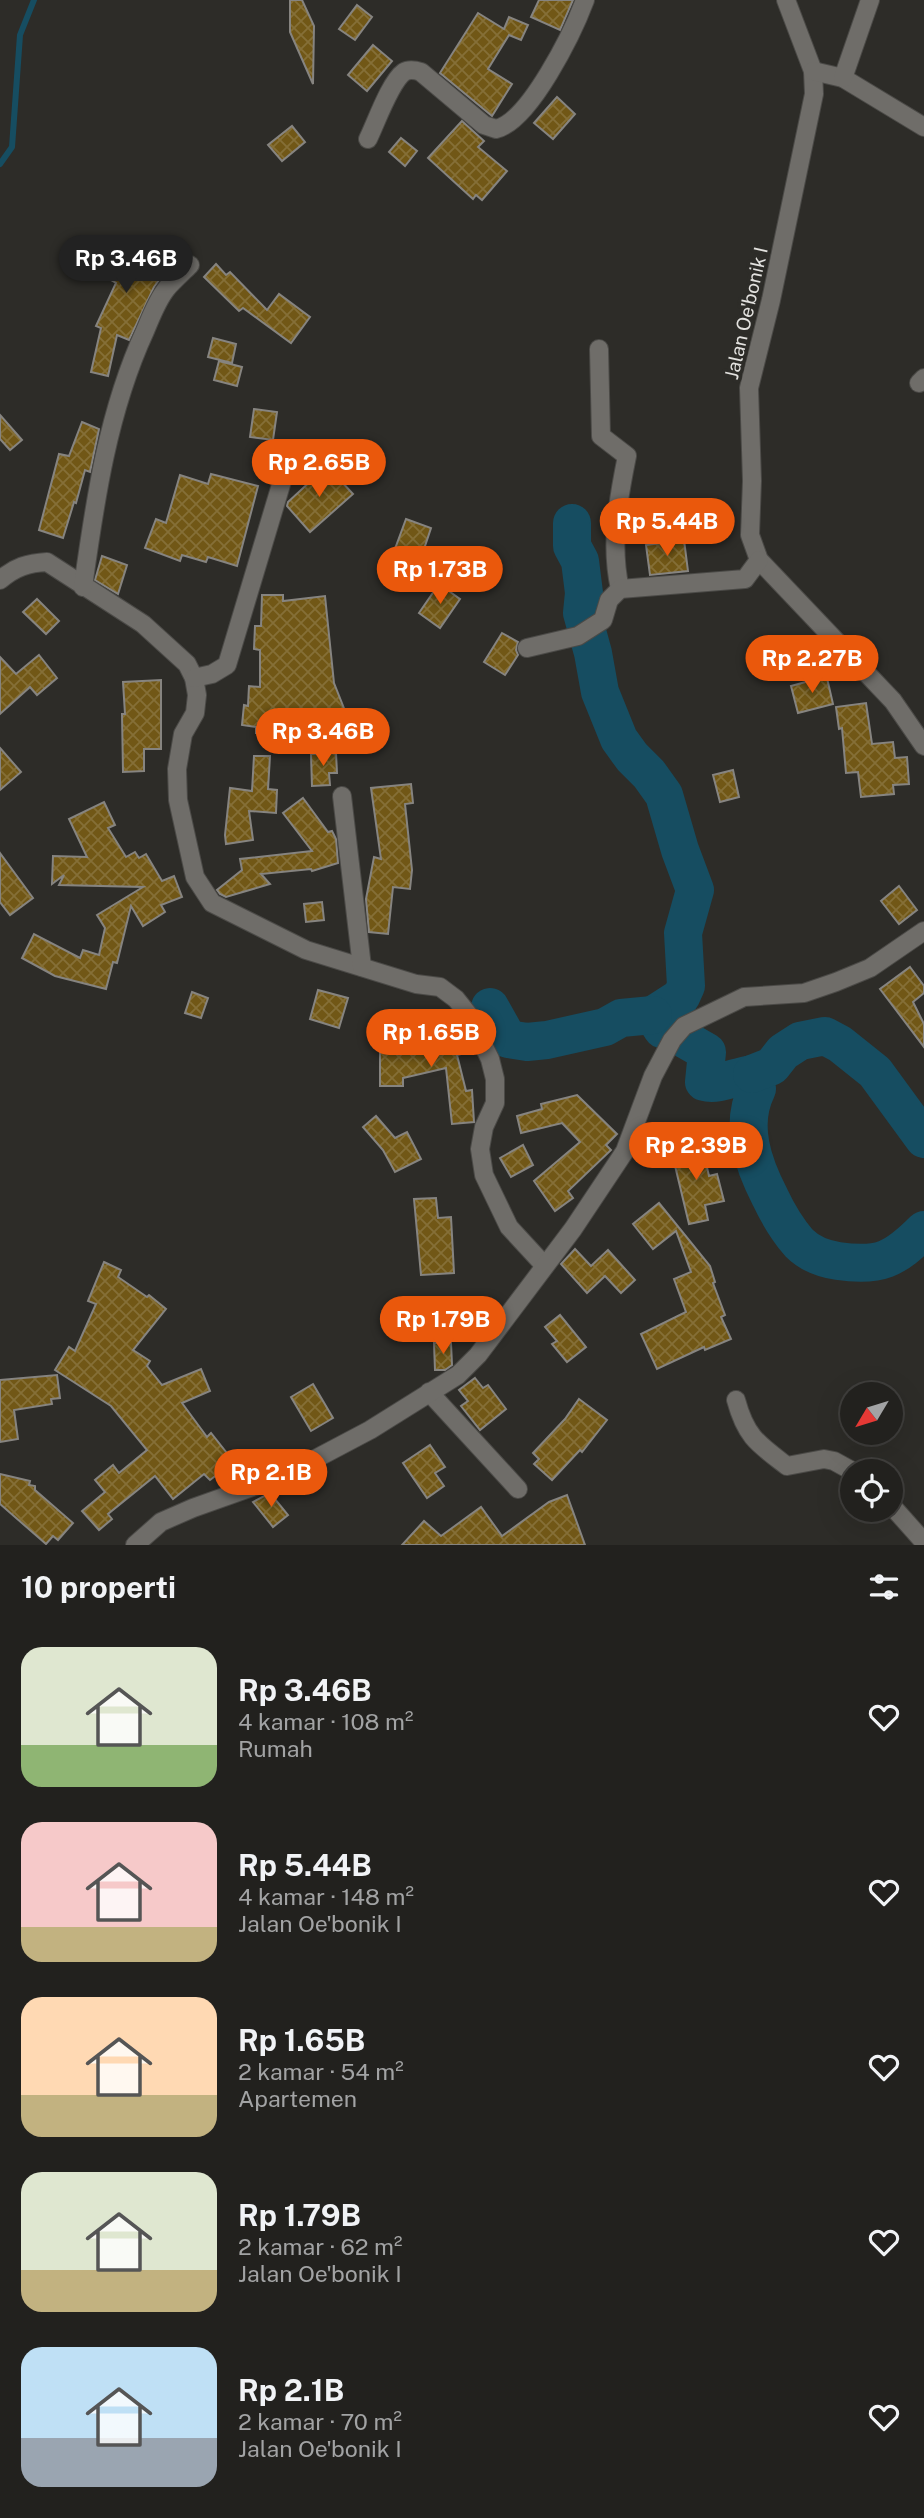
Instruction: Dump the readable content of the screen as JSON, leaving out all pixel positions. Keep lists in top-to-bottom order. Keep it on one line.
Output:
{"streets":{"street":["Jalan Oe'bonik I"]},"north":"bottom left","page":{"price":["Rp 3.46B","Rp 2.65B","Rp 5.44B","Rp 1.73B","Rp 2.27B","Rp 3.46B","Rp 1.65B","Rp 2.39B","Rp 1.79B","Rp 2.1B"],"heading":"10 properti","list":[{"name":"Rp 3.46B","note":"4 kamar · 108 m² · Rumah"},{"name":"Rp 5.44B","note":"4 kamar · 148 m² · Jalan Oe'bonik I"},{"name":"Rp 1.65B","note":"2 kamar · 54 m² · Apartemen"},{"name":"Rp 1.79B","note":"2 kamar · 62 m² · Jalan Oe'bonik I"},{"name":"Rp 2.1B","note":"2 kamar · 70 m² · Jalan Oe'bonik I"}]}}
